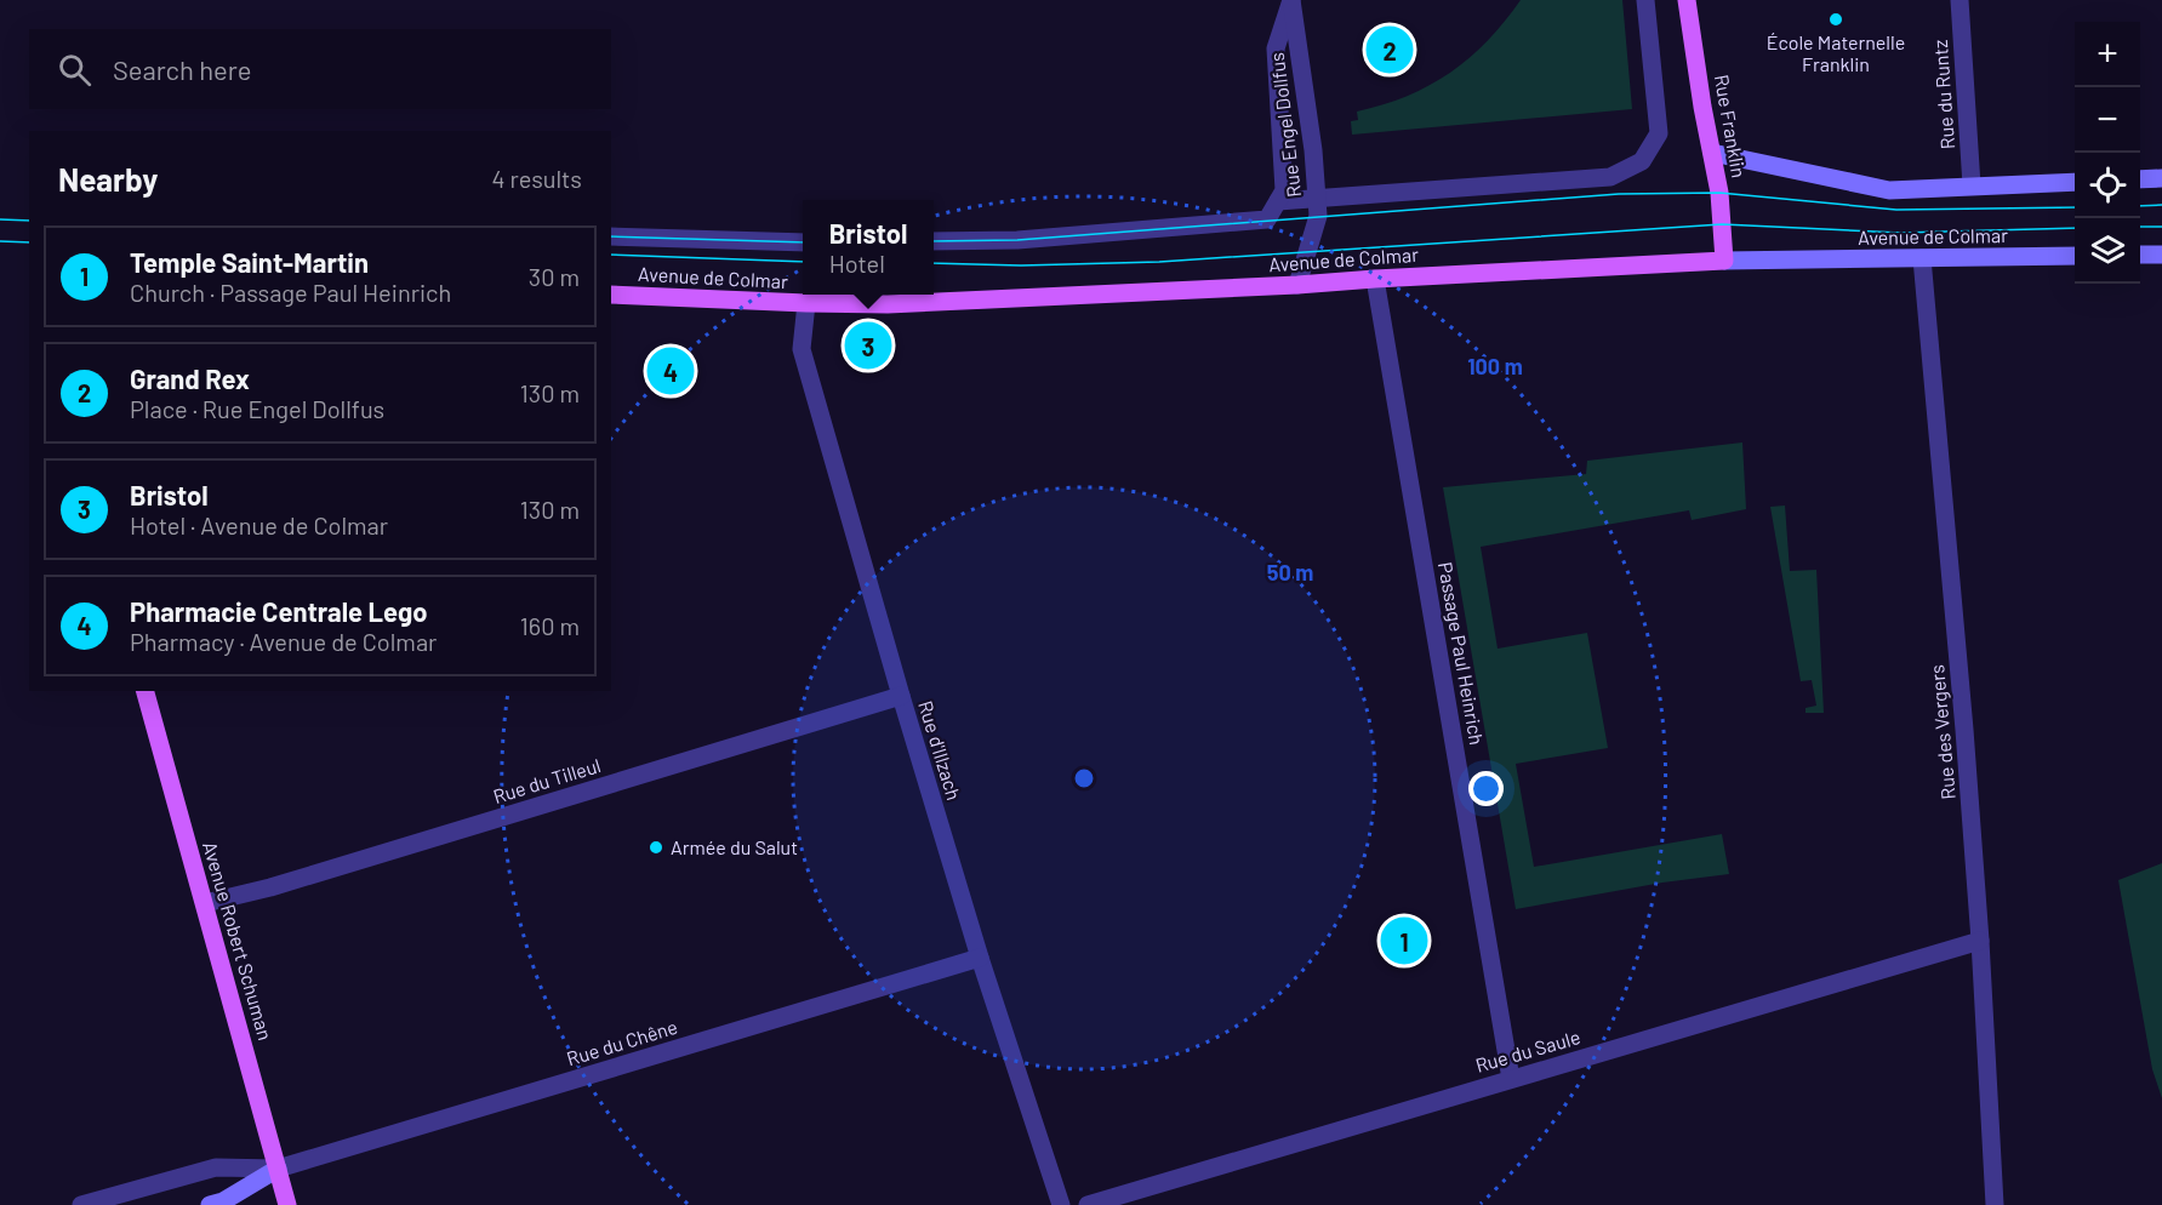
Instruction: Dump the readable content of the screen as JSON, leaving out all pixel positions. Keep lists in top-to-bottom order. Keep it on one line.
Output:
{"streets":{"main road":["Rue Franklin","Avenue de Colmar","Avenue Robert Schuman"],"street":["Rue du Runtz","Rue Engel Dollfus","Passage Paul Heinrich","Rue des Vergers","Rue d'Illzach","Rue du Tilleul","Rue du Chêne","Rue du Saule"]},"crossings":[["Rue Engel Dollfus","Avenue de Colmar"],["Rue Franklin","Avenue de Colmar"],["Avenue de Colmar","Passage Paul Heinrich"],["Avenue de Colmar","Rue des Vergers"],["Avenue de Colmar","Rue d'Illzach"],["Passage Paul Heinrich","Rue du Saule"],["Rue des Vergers","Rue du Saule"],["Rue d'Illzach","Rue du Tilleul"],["Rue d'Illzach","Rue du Chêne"],["Rue du Tilleul","Avenue Robert Schuman"],["Avenue Robert Schuman","Rue du Chêne"]],"places":["École Maternelle Franklin","Armée du Salut"],"page":{"map_buttons":["+","−"],"pins":["2","3","4","1"],"search":"Search here","heading":["Nearby","4 results"],"popup":["Bristol","Hotel"],"list":[{"mark":"1","name":"Temple Saint-Martin","note":"Church · Passage Paul Heinrich","value":"30 m"},{"mark":"2","name":"Grand Rex","note":"Place · Rue Engel Dollfus","value":"130 m"},{"mark":"3","name":"Bristol","note":"Hotel · Avenue de Colmar","value":"130 m"},{"mark":"4","name":"Pharmacie Centrale Lego","note":"Pharmacy · Avenue de Colmar","value":"160 m"}]},"rings":["100 m","50 m"]}
